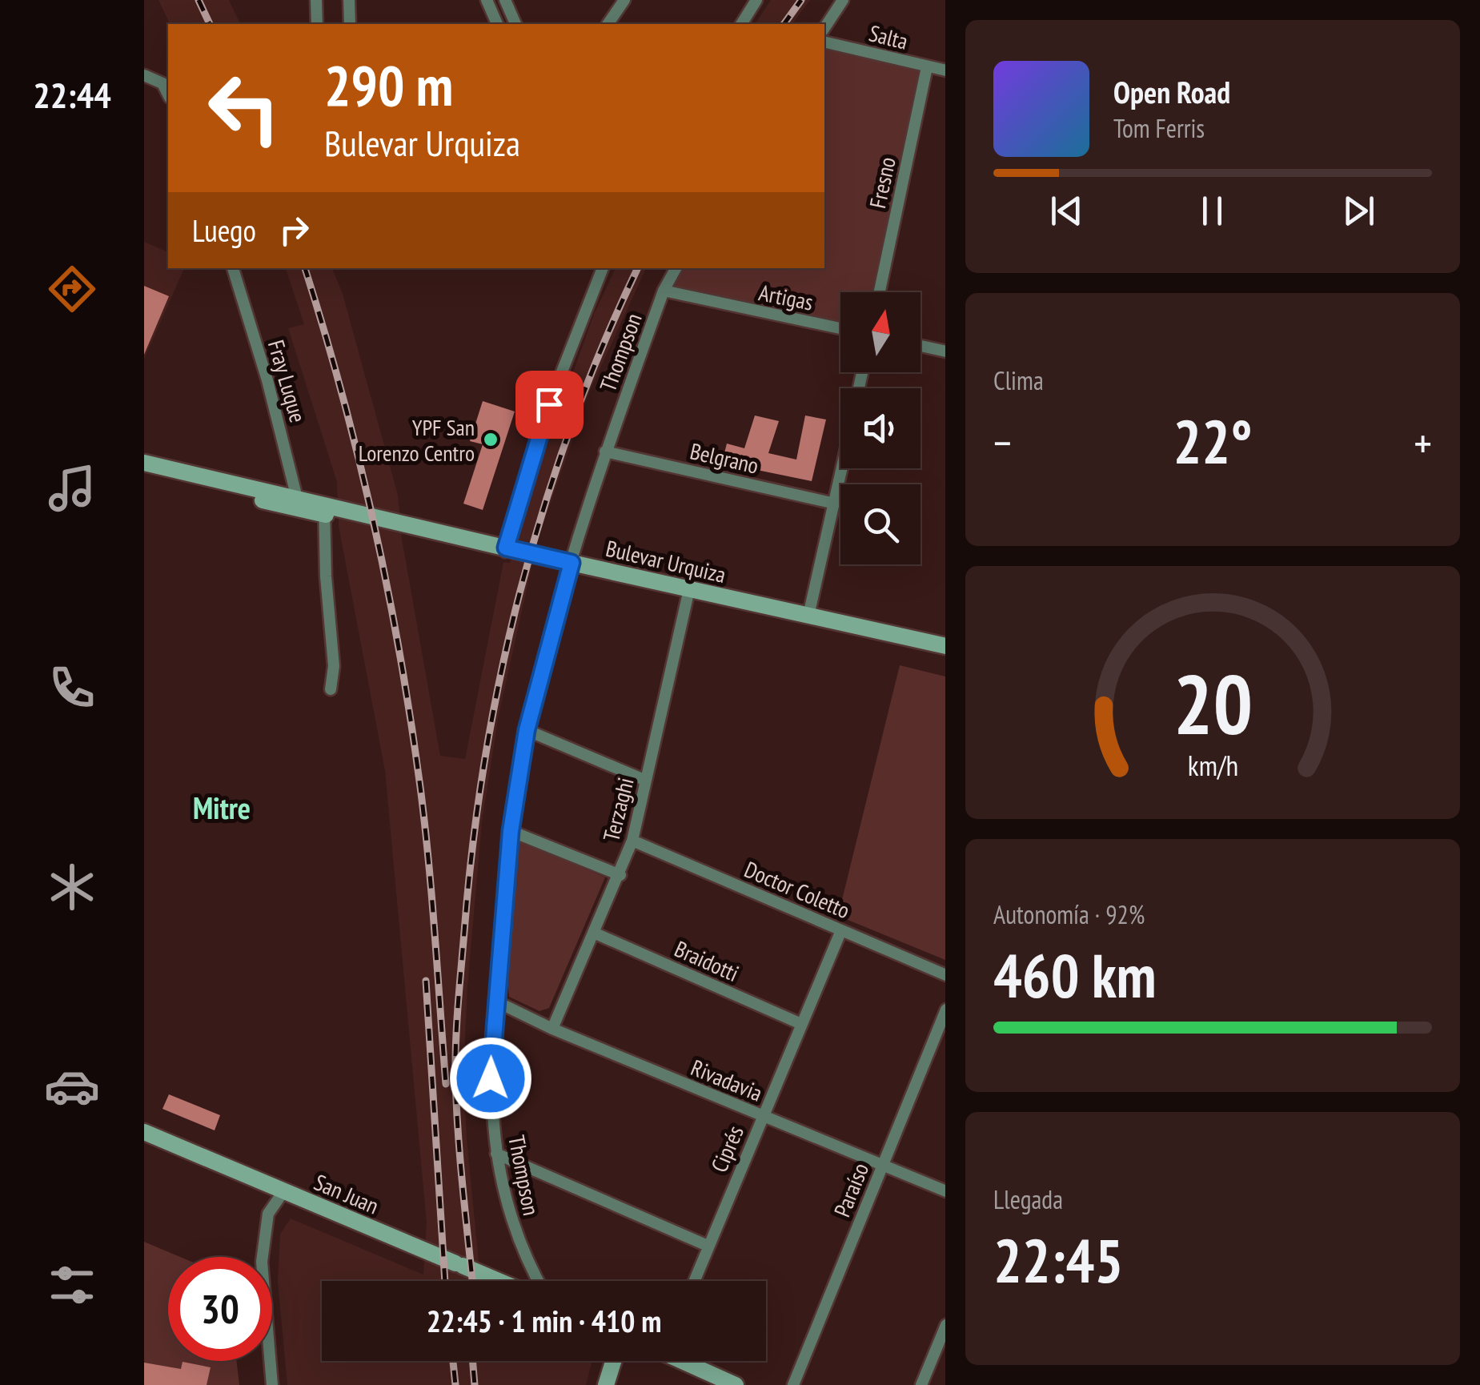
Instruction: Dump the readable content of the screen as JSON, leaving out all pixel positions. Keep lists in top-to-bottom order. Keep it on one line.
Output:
{"streets":{"main road":["Bulevar Urquiza","San Juan"],"street":["Salta","Fresno","Artigas","Thompson","Fray Luque","Belgrano","Terzaghi","Doctor Coletto","Braidotti","Rivadavia","Ciprés","Paraíso"]},"crossings":[["Salta","Fresno"],["Artigas","Thompson"],["Thompson","Belgrano"],["Thompson","Bulevar Urquiza"],["Thompson","Rivadavia"],["Fray Luque","Bulevar Urquiza"],["Bulevar Urquiza","Terzaghi"],["Terzaghi","Doctor Coletto"],["Terzaghi","Braidotti"],["Terzaghi","Rivadavia"],["Doctor Coletto","Ciprés"],["Braidotti","Ciprés"],["Rivadavia","Ciprés"],["Rivadavia","Paraíso"]],"districts":["Mitre"],"places":["YPF San Lorenzo Centro"],"north":"top","page":{"tabs":"22:44","turn":["290 m","Bulevar Urquiza"],"song":["Open Road","Tom Ferris"],"then":"Luego","tile":["Clima",["Autonomía · 92%","460 km"],["Llegada","22:45"]],"heat":["−","22°","+"],"limit":"30","trip":"22:45 · 1 min · 410 m","gauge":["20","km/h"]}}
